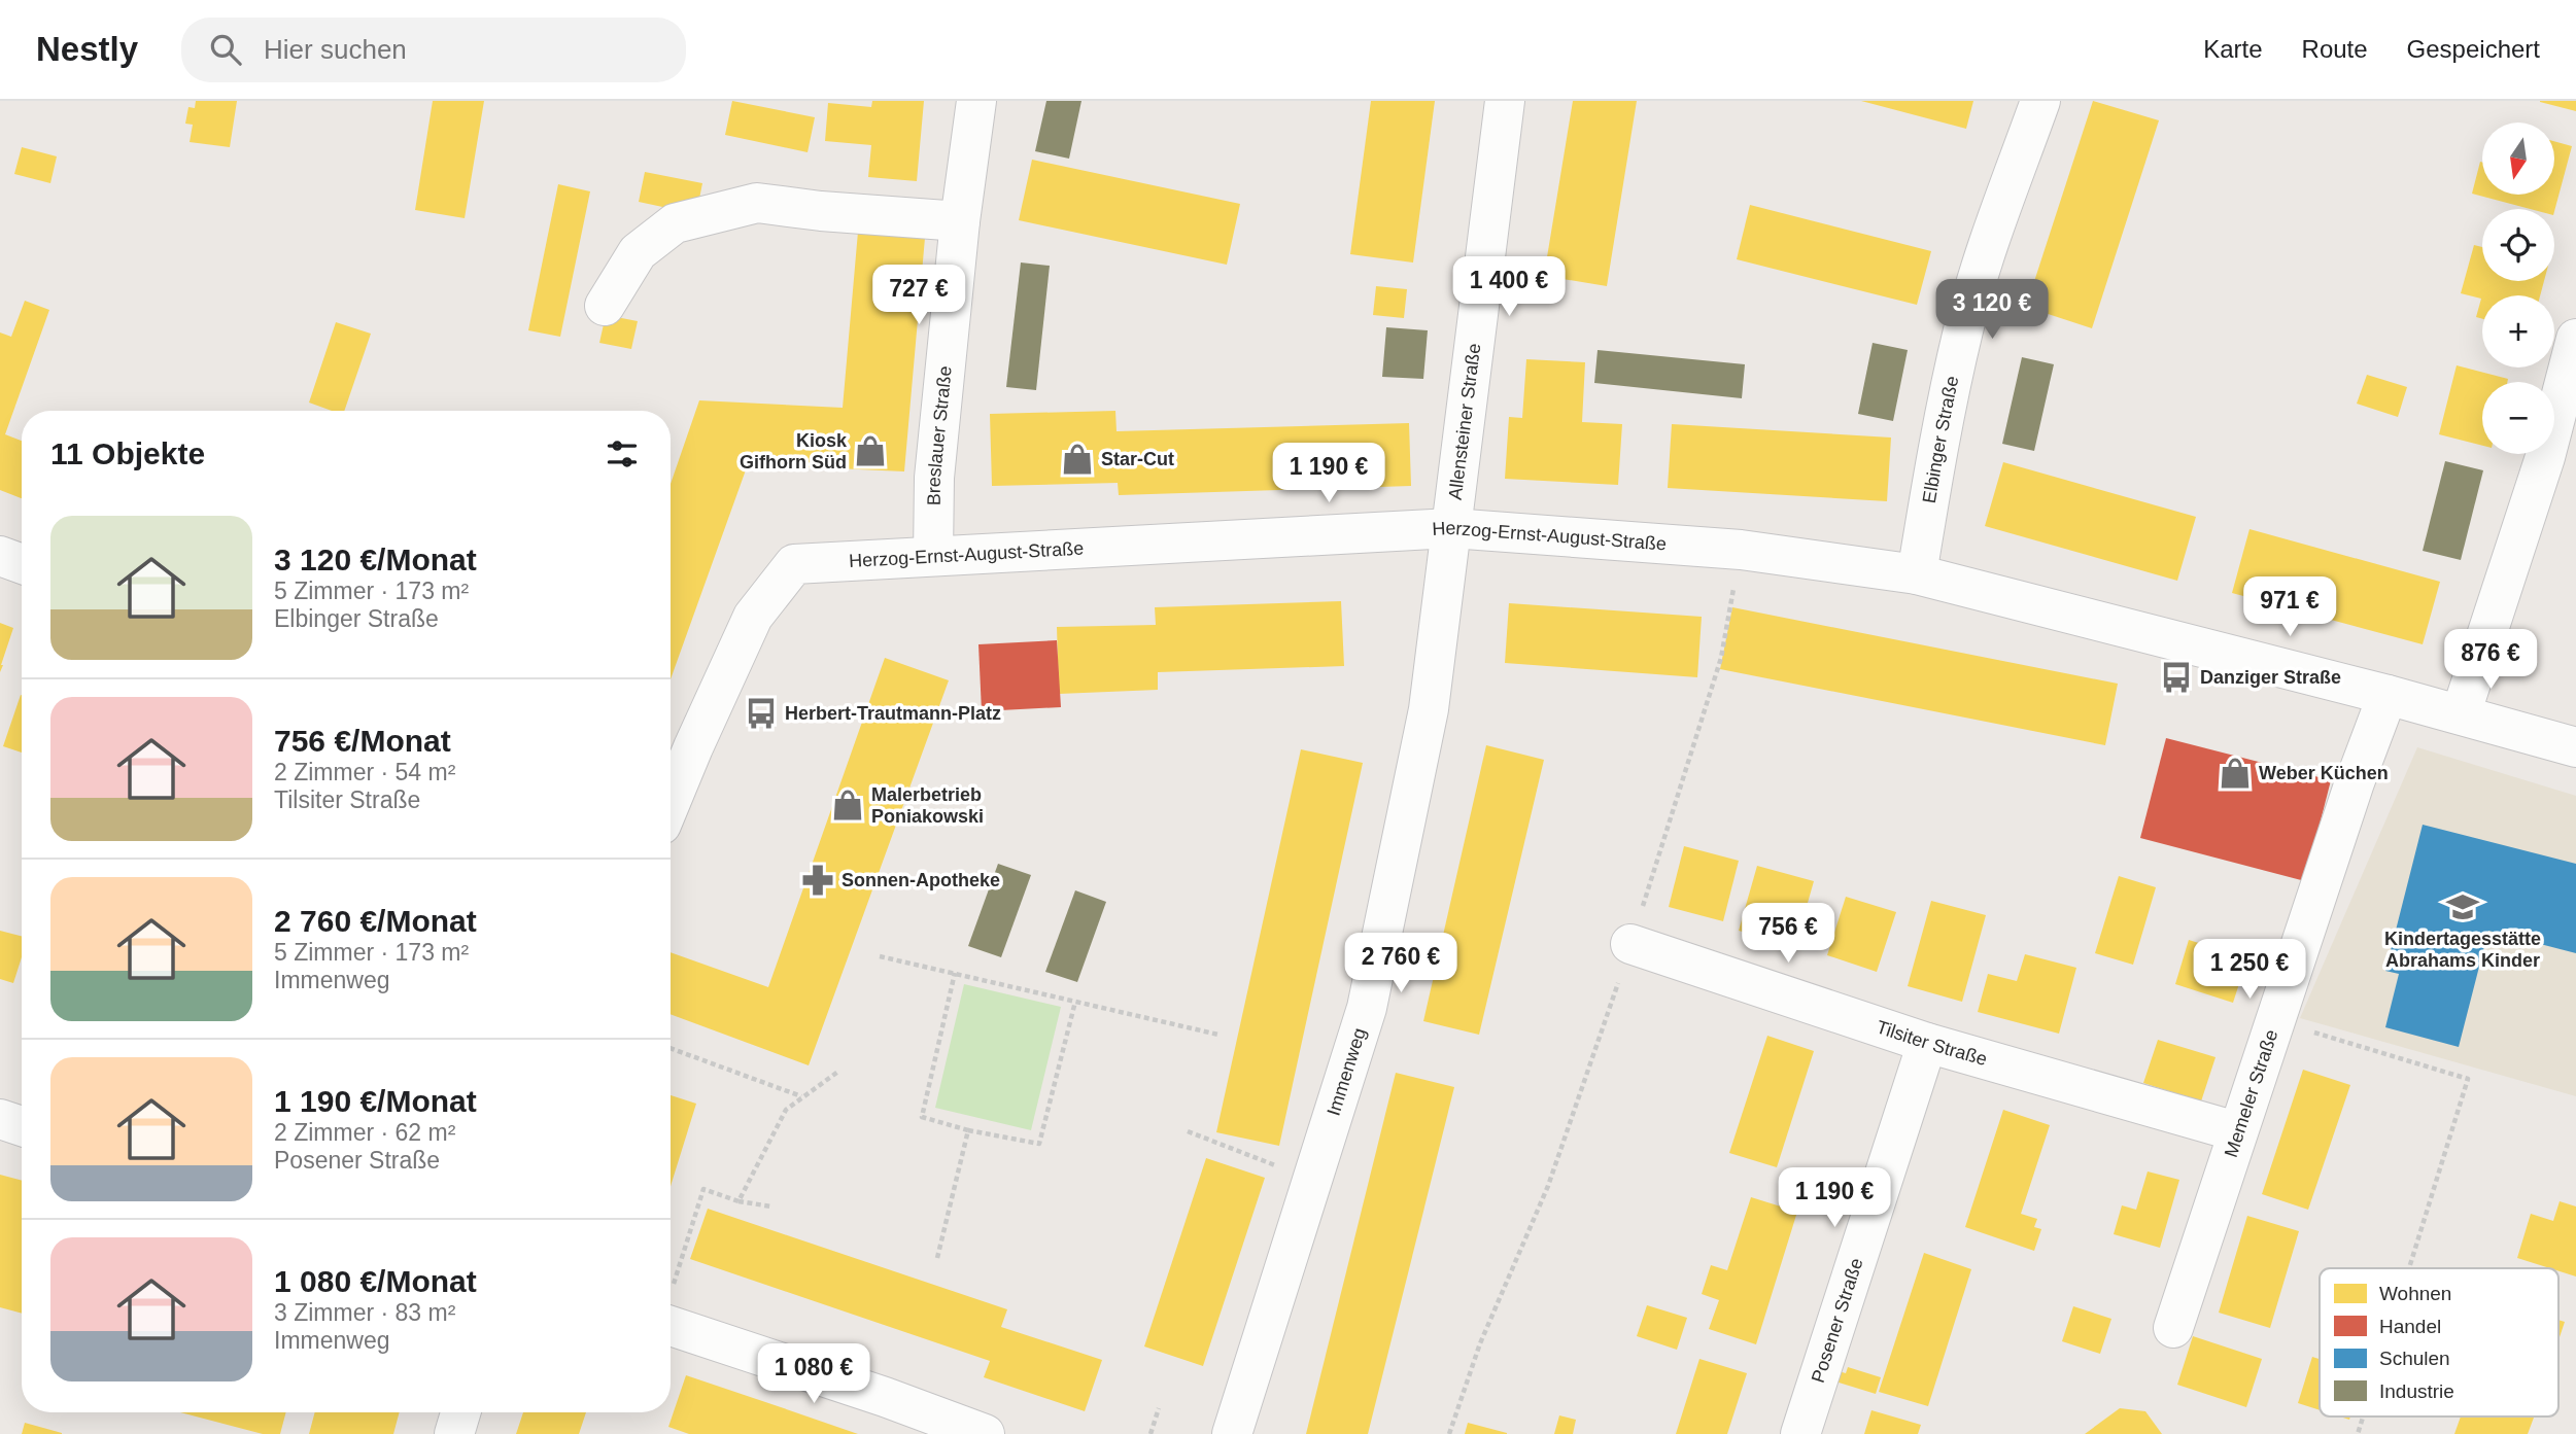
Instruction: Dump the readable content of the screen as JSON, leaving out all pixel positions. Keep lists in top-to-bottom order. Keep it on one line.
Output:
{"streets":{"street":["Allensteiner Straße","Breslauer Straße","Elbinger Straße","Herzog-Ernst-August-Straße","Tilsiter Straße","Immenweg","Memeler Straße","Posener Straße"]},"crossings":[["Allensteiner Straße","Herzog-Ernst-August-Straße"],["Allensteiner Straße","Immenweg"],["Breslauer Straße","Herzog-Ernst-August-Straße"],["Elbinger Straße","Herzog-Ernst-August-Straße"],["Herzog-Ernst-August-Straße","Immenweg"],["Herzog-Ernst-August-Straße","Memeler Straße"],["Tilsiter Straße","Memeler Straße"],["Tilsiter Straße","Posener Straße"]],"places":{"shop":["Kiosk Gifhorn Süd","Star-Cut","Weber Küchen","Malerbetrieb Poniakowski"],"bus stop":["Danziger Straße","Herbert-Trautmann-Platz"],"pharmacy":["Sonnen-Apotheke"],"school or university":["Kindertagesstätte Abrahams Kinder"]},"legend":["Wohnen","Handel","Schulen","Industrie"],"north":"bottom","page":{"header":"Nestly","search":"Hier suchen","nav":["Karte","Route","Gespeichert"],"map_buttons":["+","−"],"price":["1 400 €","727 €","3 120 €","1 190 €","971 €","876 €","756 €","2 760 €","1 250 €","1 190 €","1 080 €"],"heading":"11 Objekte","list":[{"name":"3 120 €/Monat","note":"5 Zimmer · 173 m² · Elbinger Straße"},{"name":"756 €/Monat","note":"2 Zimmer · 54 m² · Tilsiter Straße"},{"name":"2 760 €/Monat","note":"5 Zimmer · 173 m² · Immenweg"},{"name":"1 190 €/Monat","note":"2 Zimmer · 62 m² · Posener Straße"},{"name":"1 080 €/Monat","note":"3 Zimmer · 83 m² · Immenweg"}]}}
